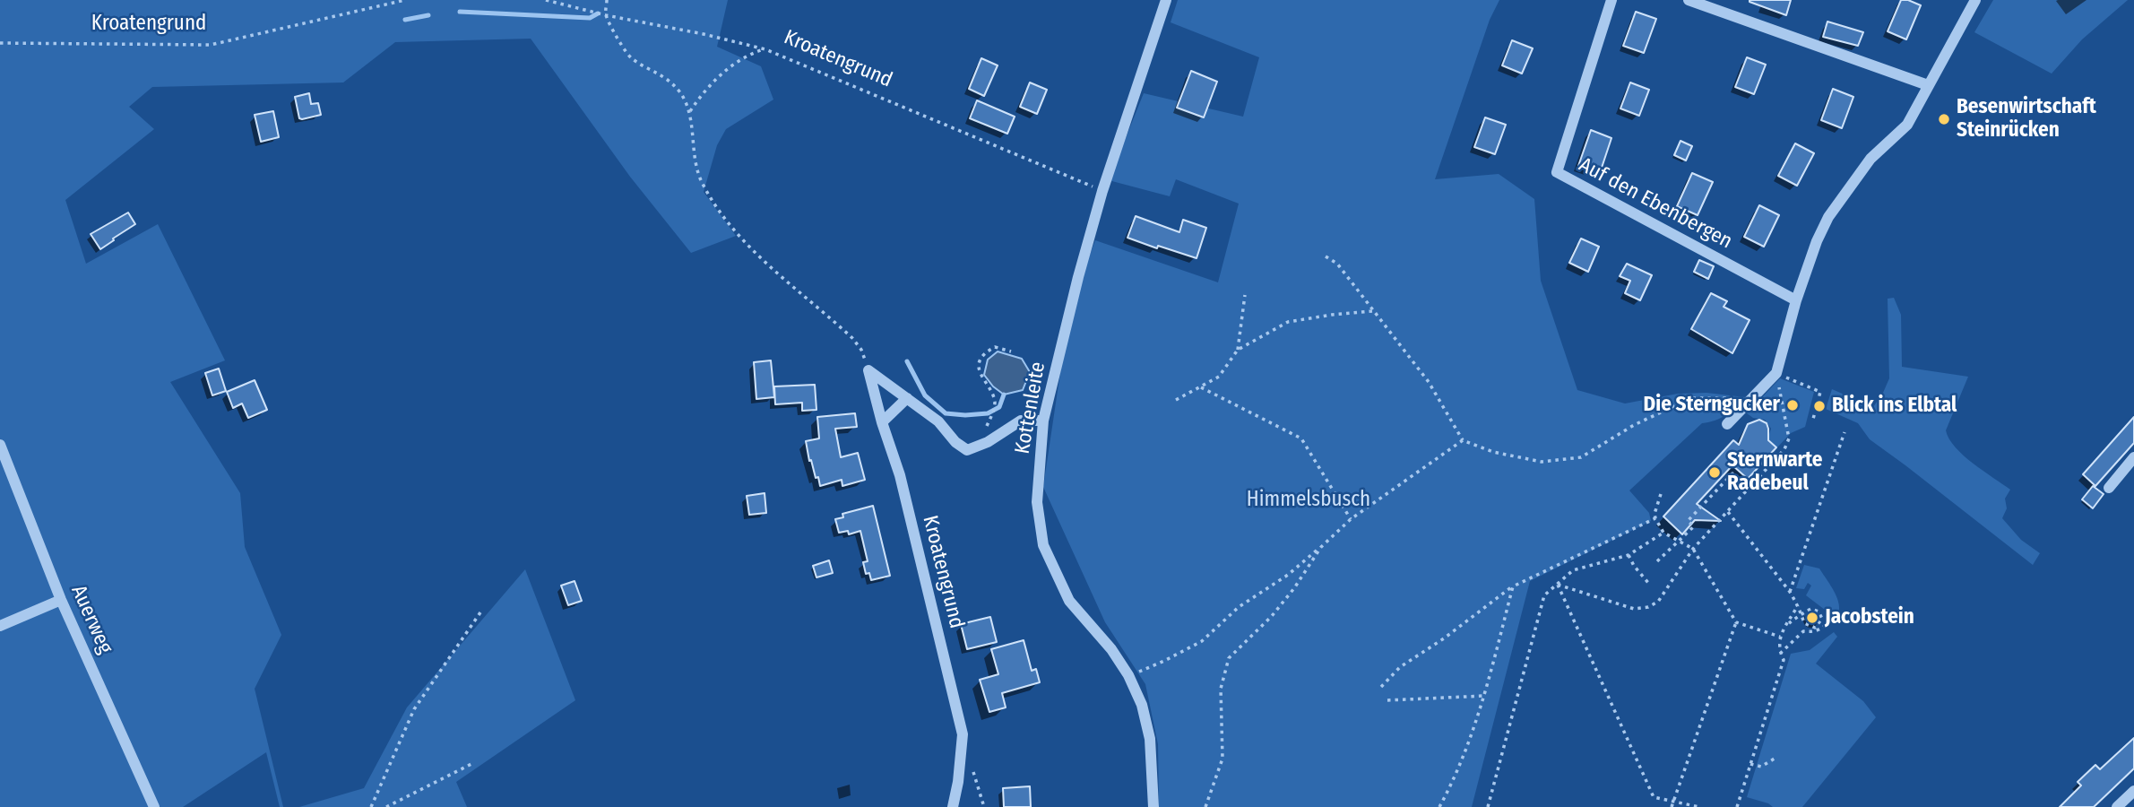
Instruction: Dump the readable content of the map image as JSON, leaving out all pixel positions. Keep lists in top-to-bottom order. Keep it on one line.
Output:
{"streets":{"street":["Kroatengrund","Auf den Ebenbergen","Kottenleite","Auerweg"]},"crossings":[["Kroatengrund","Kottenleite"]],"parks":["Himmelsbusch"],"places":["Besenwirtschaft Steinrücken","Die Sterngucker","Blick ins Elbtal","Sternwarte Radebeul","Jacobstein"]}
